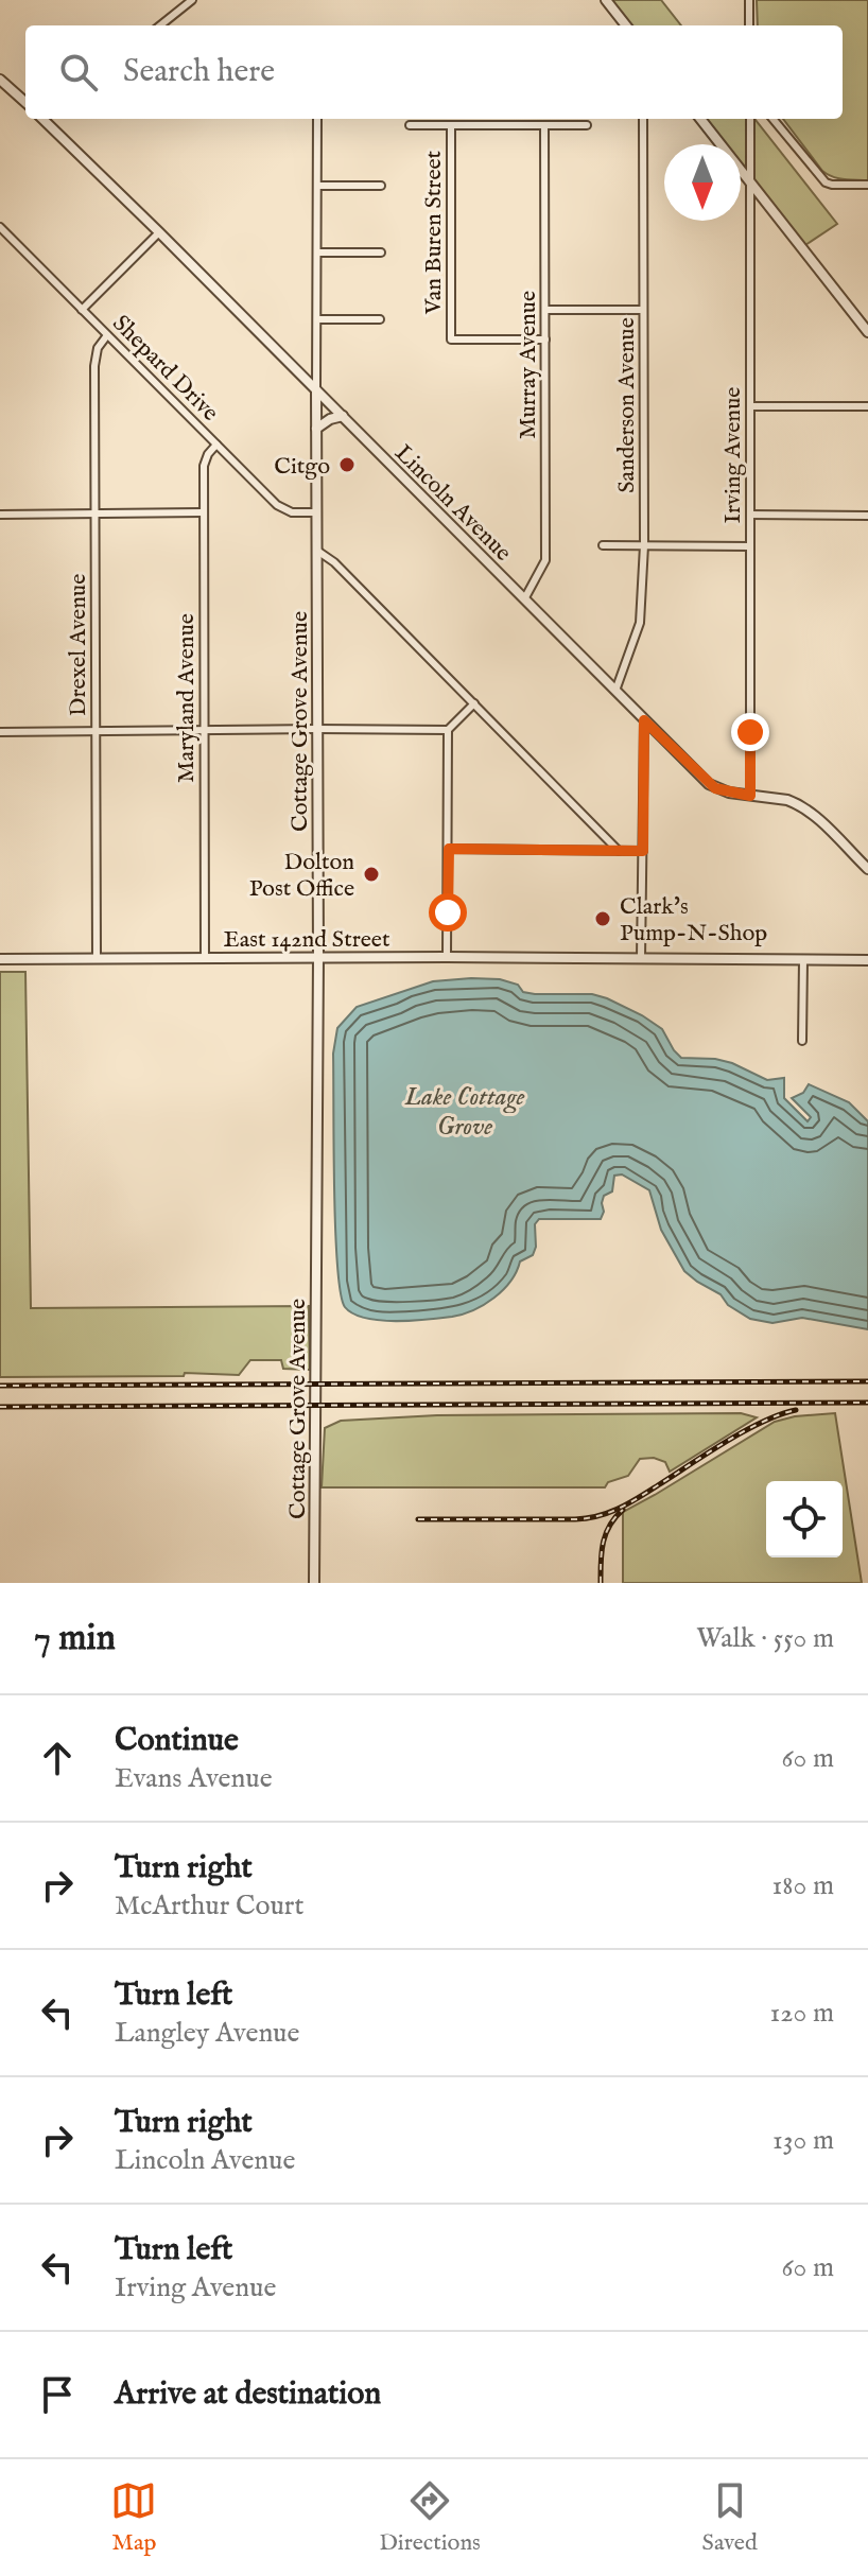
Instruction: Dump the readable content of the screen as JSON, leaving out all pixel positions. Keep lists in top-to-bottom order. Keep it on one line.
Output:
{"streets":{"street":["Van Buren Street","Murray Avenue","Shepard Drive","Sanderson Avenue","Irving Avenue","Lincoln Avenue","Drexel Avenue","Maryland Avenue","Cottage Grove Avenue","East 142nd Street"]},"crossings":[["Van Buren Street","Murray Avenue"],["Murray Avenue","Lincoln Avenue"],["Shepard Drive","Drexel Avenue"],["Shepard Drive","Maryland Avenue"],["Shepard Drive","Cottage Grove Avenue"],["Sanderson Avenue","Lincoln Avenue"],["Irving Avenue","Lincoln Avenue"],["Lincoln Avenue","Cottage Grove Avenue"],["Drexel Avenue","East 142nd Street"],["Maryland Avenue","East 142nd Street"],["Cottage Grove Avenue","East 142nd Street"]],"water":["Lake Cottage Grove"],"places":["Citgo","Dolton Post Office","Clark's Pump-N-Shop"],"north":"bottom","page":{"search":"Search here","heading":["7 min","Walk · 550 m"],"list":[["Continue","Evans Avenue","60 m"],["Turn right","McArthur Court","180 m"],["Turn left","Langley Avenue","120 m"],["Turn right","Lincoln Avenue","130 m"],["Turn left","Irving Avenue","60 m"],"Arrive at destination"],"nav":["Map","Directions","Saved"]}}
